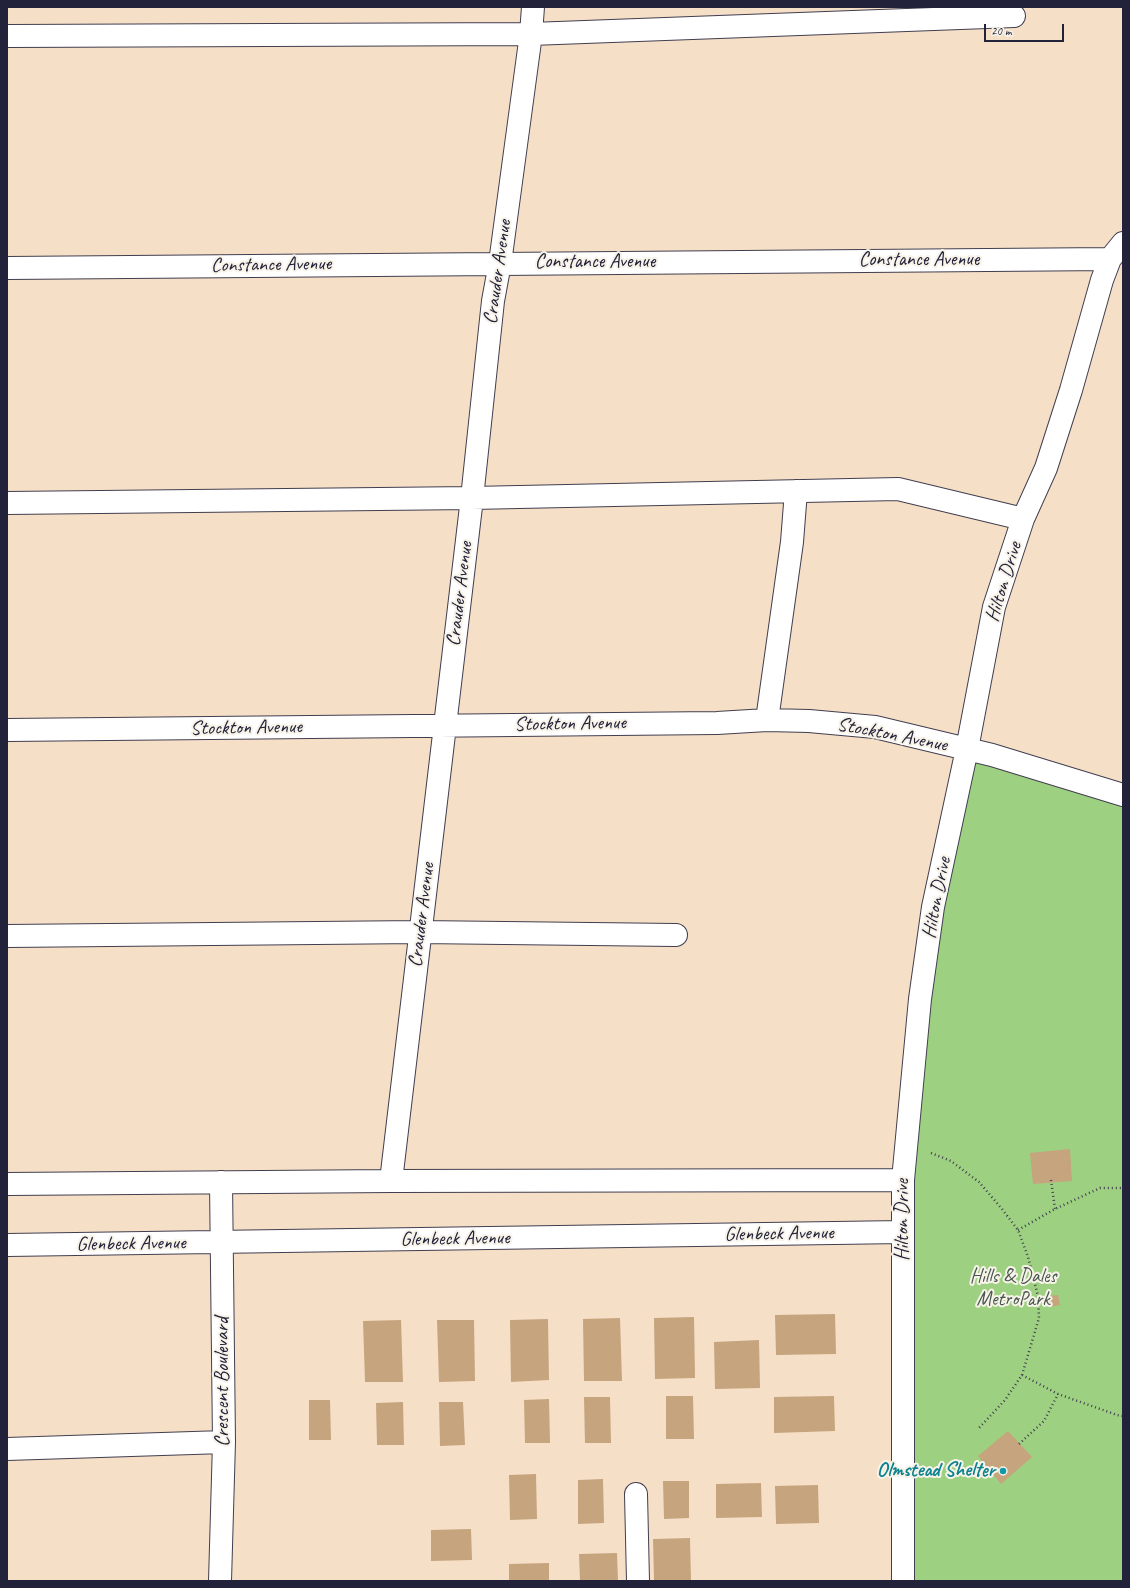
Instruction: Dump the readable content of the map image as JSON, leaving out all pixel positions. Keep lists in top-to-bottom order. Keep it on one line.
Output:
{"streets":{"street":["Constance Avenue","Crauder Avenue","Hilton Drive","Stockton Avenue","Glenbeck Avenue","Crescent Boulevard"]},"crossings":[["Constance Avenue","Crauder Avenue"],["Constance Avenue","Hilton Drive"],["Crauder Avenue","Stockton Avenue"],["Hilton Drive","Stockton Avenue"],["Hilton Drive","Glenbeck Avenue"],["Glenbeck Avenue","Crescent Boulevard"]],"parks":["Hills & Dales MetroPark"],"places":["Olmstead Shelter"],"scale_bar":"20 m"}
